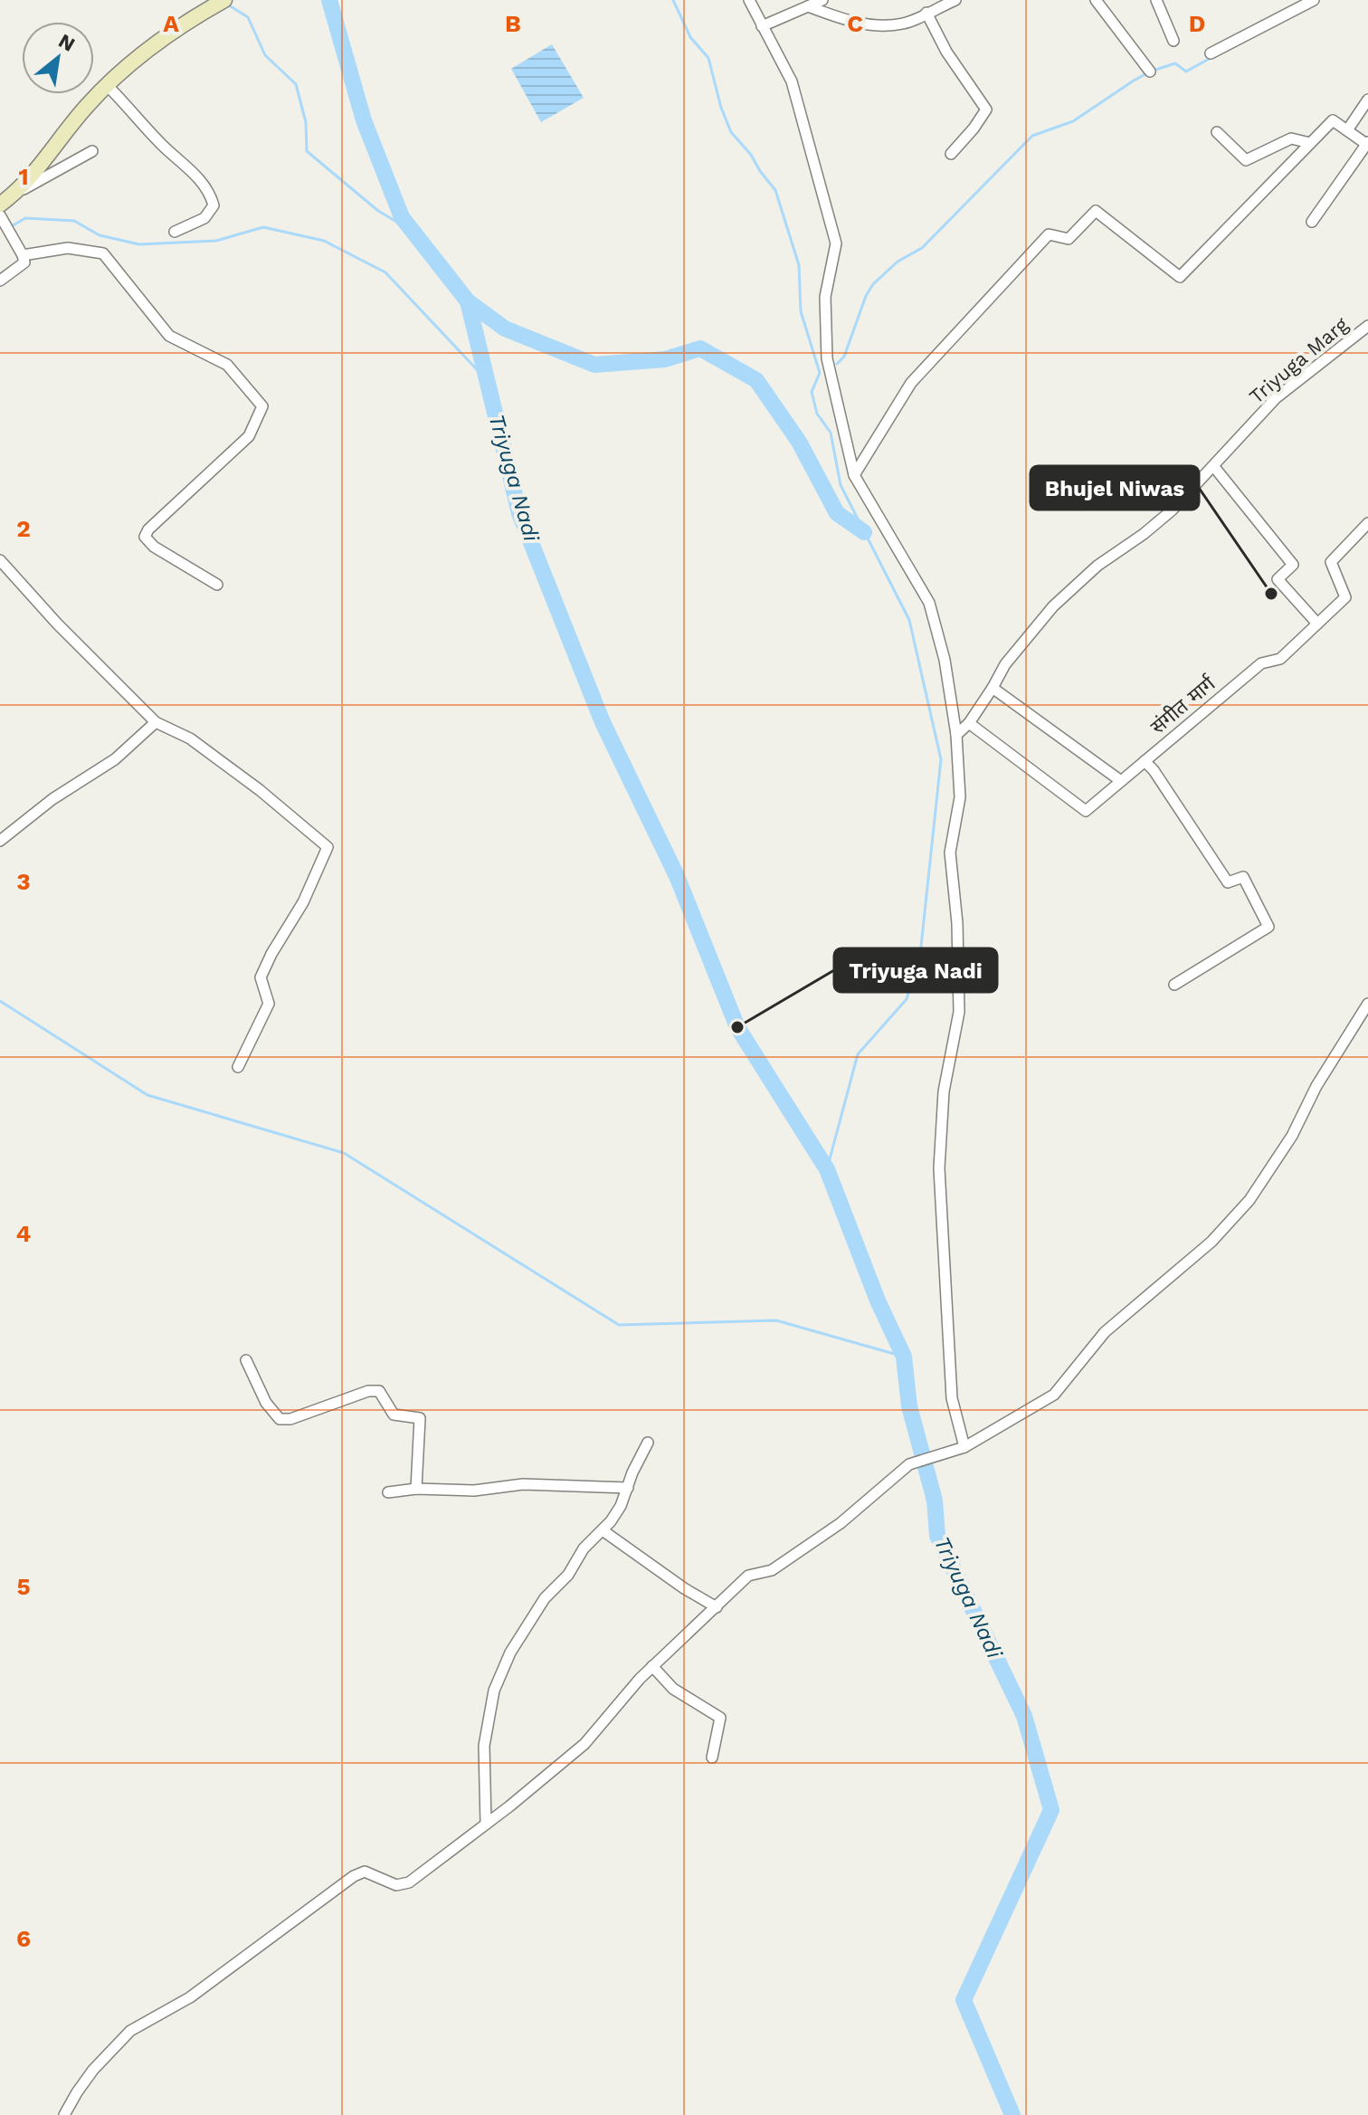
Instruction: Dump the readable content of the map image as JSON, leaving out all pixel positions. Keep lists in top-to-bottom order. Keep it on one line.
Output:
{"streets":{"street":["Triyuga Marg","संगीत मार्ग"]},"crossings":[["Triyuga Marg","संगीत मार्ग"]],"water":["Triyuga Nadi"],"places":["Bhujel Niwas","Triyuga Nadi"],"north":"top right","grid":{"columns":["A","B","C","D"],"rows":["1","2","3","4","5","6"]}}
